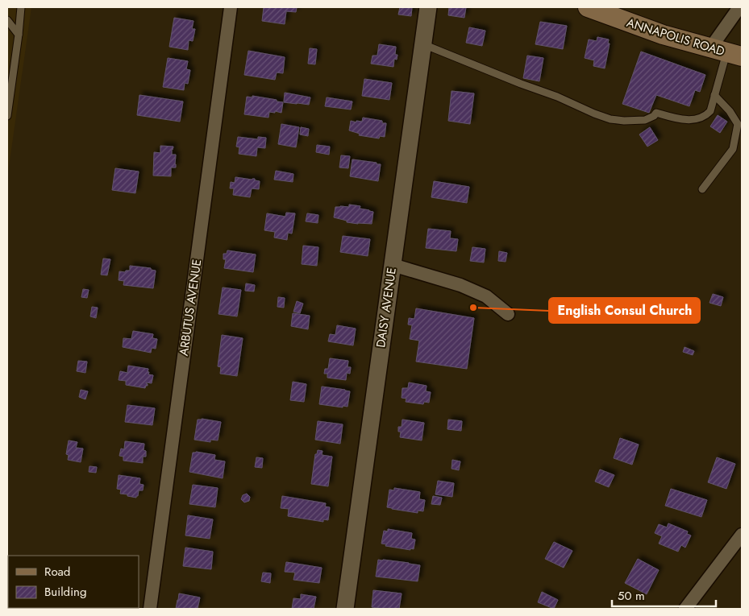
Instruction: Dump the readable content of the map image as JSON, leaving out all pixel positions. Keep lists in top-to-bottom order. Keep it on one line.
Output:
{"streets":{"main road":["ANNAPOLIS ROAD"],"street":["ARBUTUS AVENUE","DAISY AVENUE"]},"places":["English Consul Church"],"legend":["Road","Building"],"scale_bar":"50 m"}
